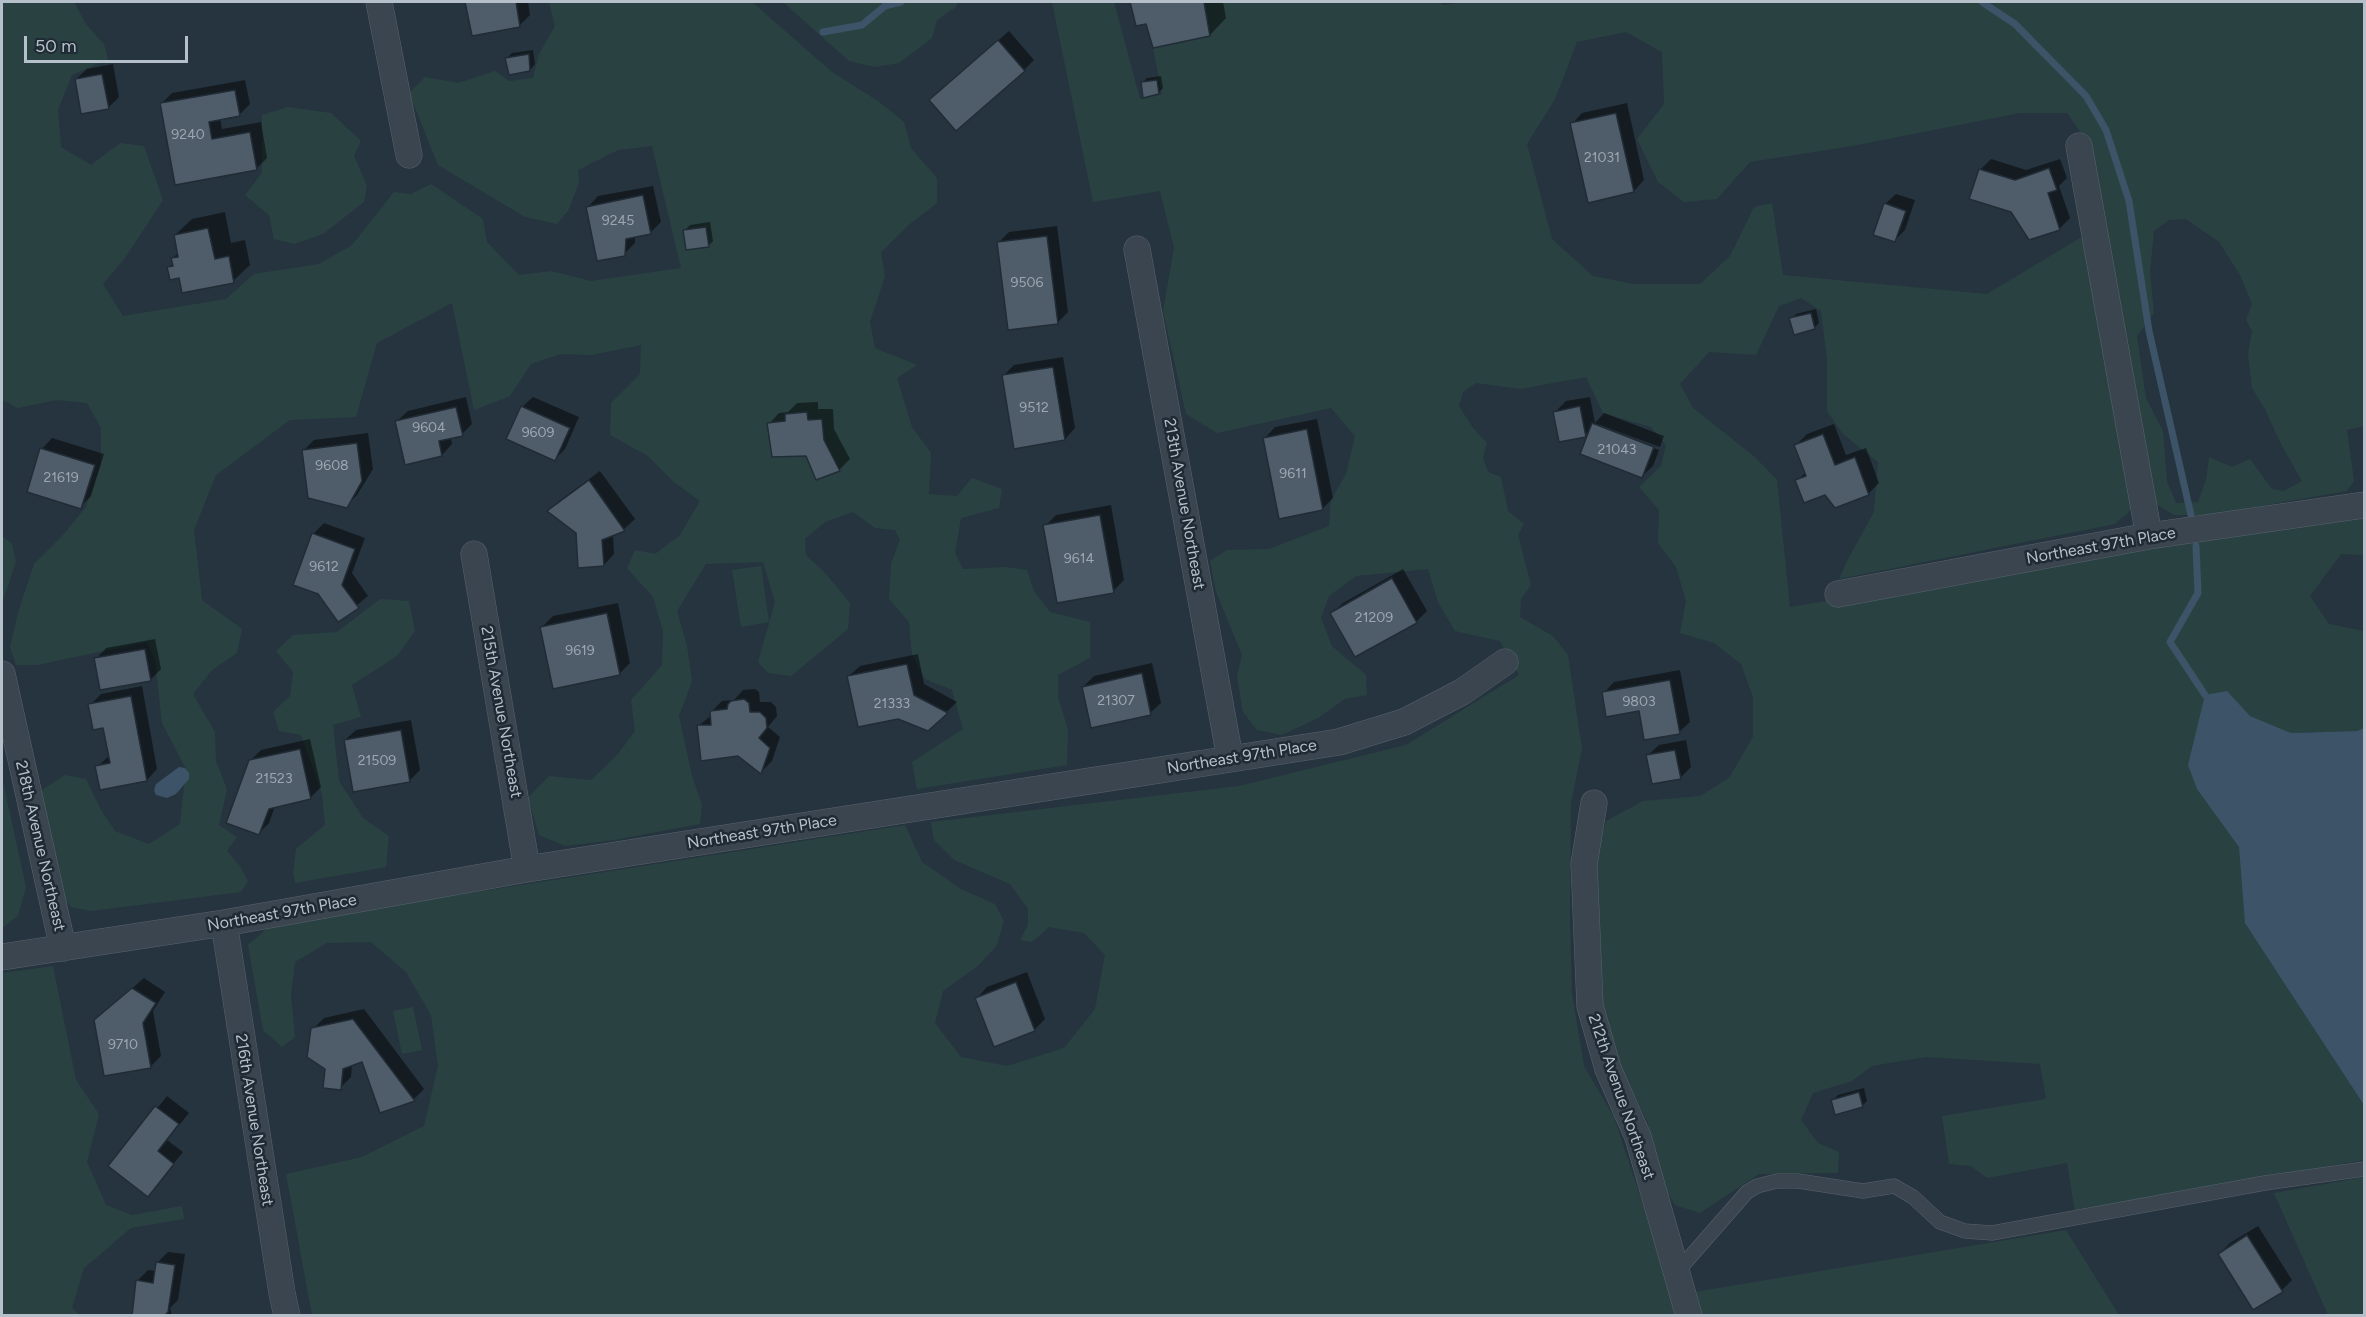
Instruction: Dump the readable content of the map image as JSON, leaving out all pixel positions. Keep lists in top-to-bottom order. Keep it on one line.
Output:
{"streets":{"street":["213th Avenue Northeast","Northeast 97th Place","215th Avenue Northeast","218th Avenue Northeast","212th Avenue Northeast","216th Avenue Northeast"]},"crossings":[["213th Avenue Northeast","Northeast 97th Place"],["Northeast 97th Place","215th Avenue Northeast"],["Northeast 97th Place","218th Avenue Northeast"],["Northeast 97th Place","216th Avenue Northeast"]],"house_numbers":["9240","21031","9245","9506","9512","9604","9609","21043","9608","9611","21619","9614","9612","21209","9619","21307","9803","21333","21509","21523","9710"],"scale_bar":"50 m"}
